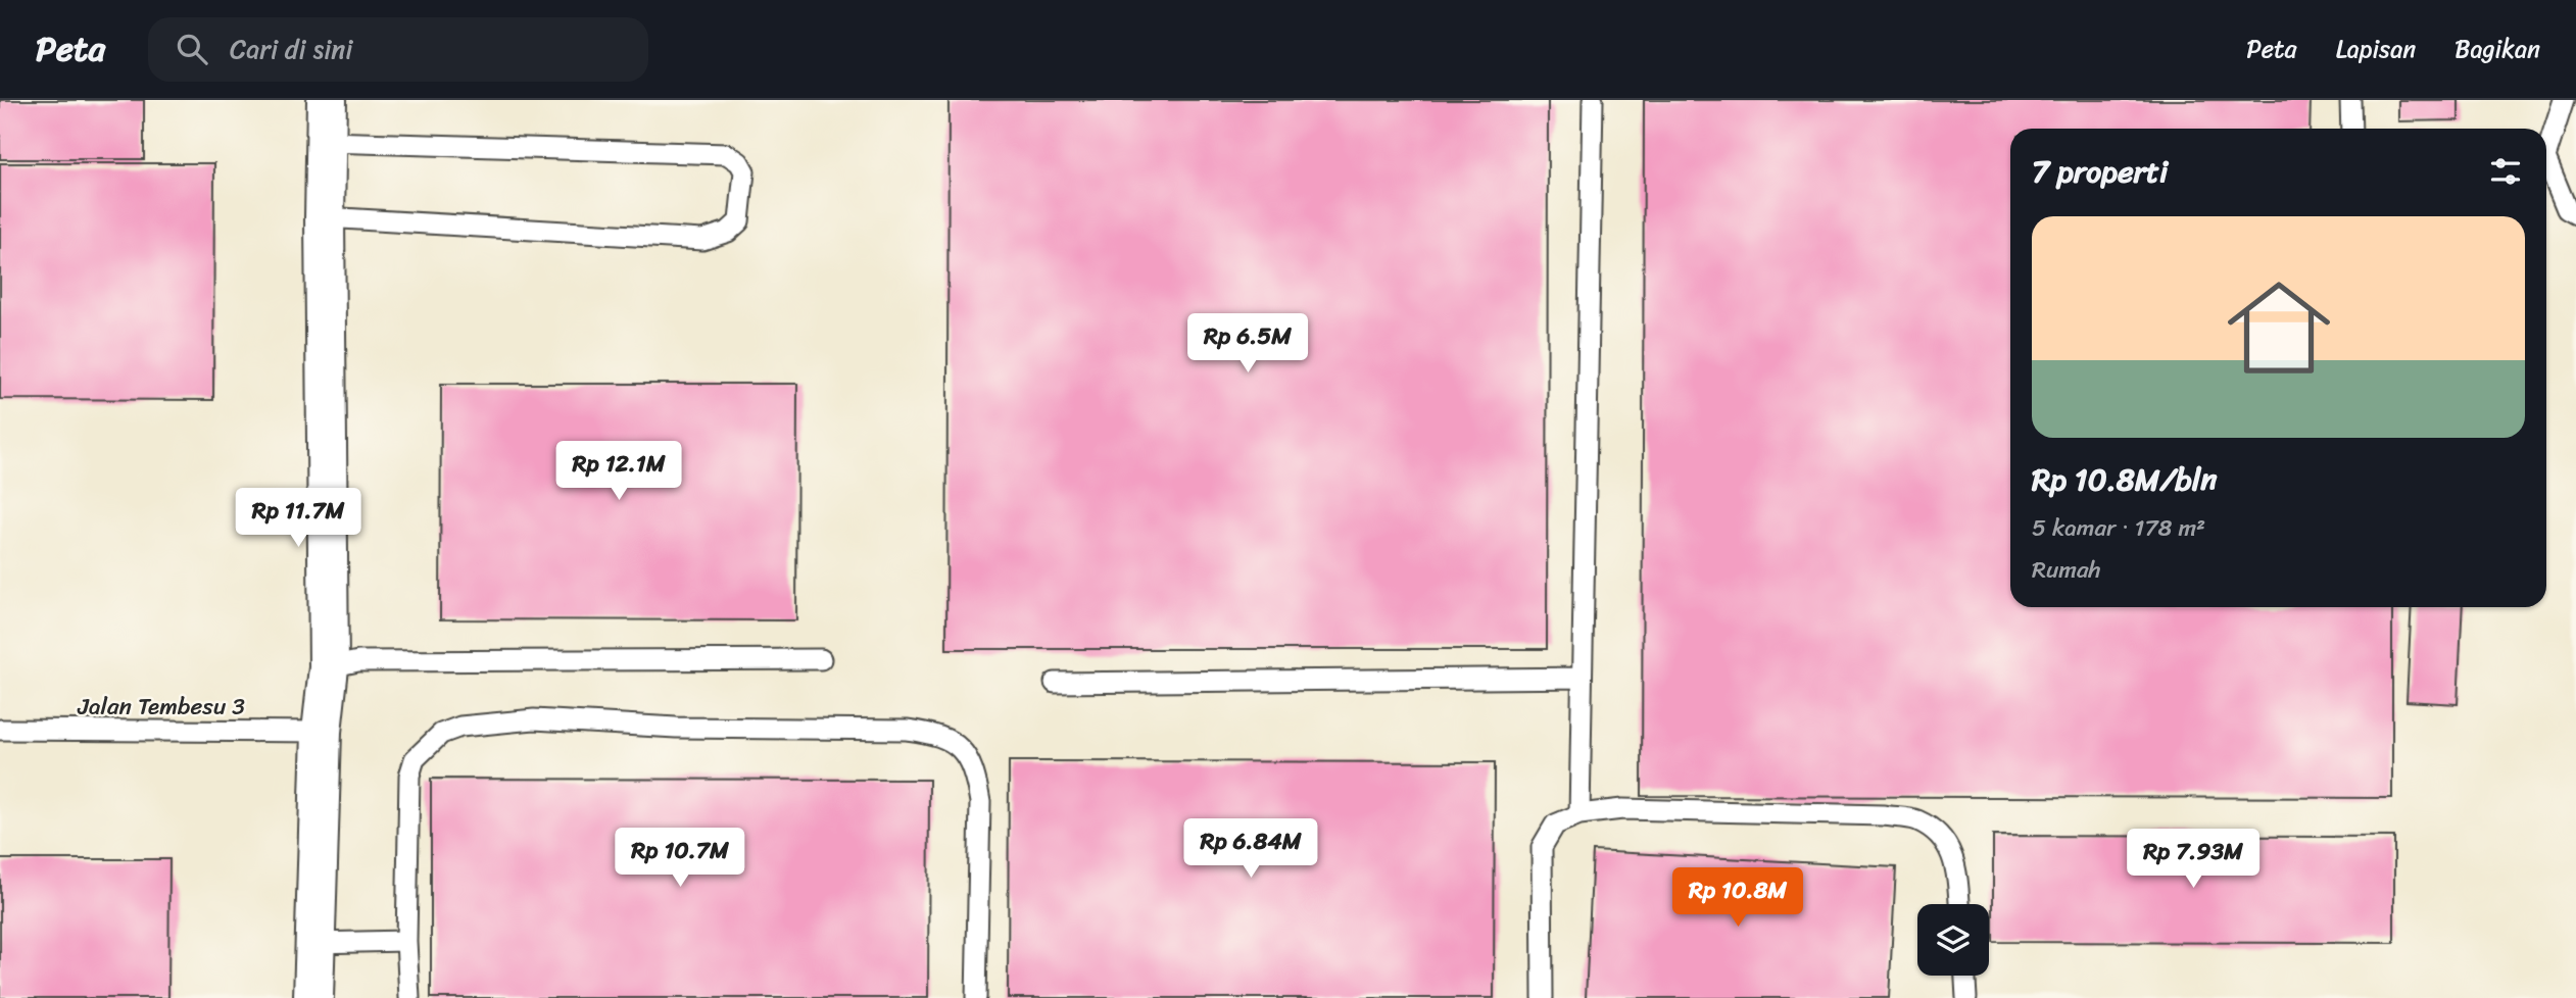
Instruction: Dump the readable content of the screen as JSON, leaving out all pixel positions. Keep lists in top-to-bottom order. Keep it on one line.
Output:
{"streets":{"lane":["Jalan Tembesu 3"]},"page":{"header":"Peta","search":"Cari di sini","nav":["Peta","Lapisan","Bagikan"],"heading":"7 properti","list":[{"name":"Rp 10.8M/bln","note":"5 kamar · 178 m² · Rumah"}],"price":["Rp 6.5M","Rp 12.1M","Rp 11.7M","Rp 6.84M","Rp 10.7M","Rp 7.93M","Rp 10.8M"]}}
